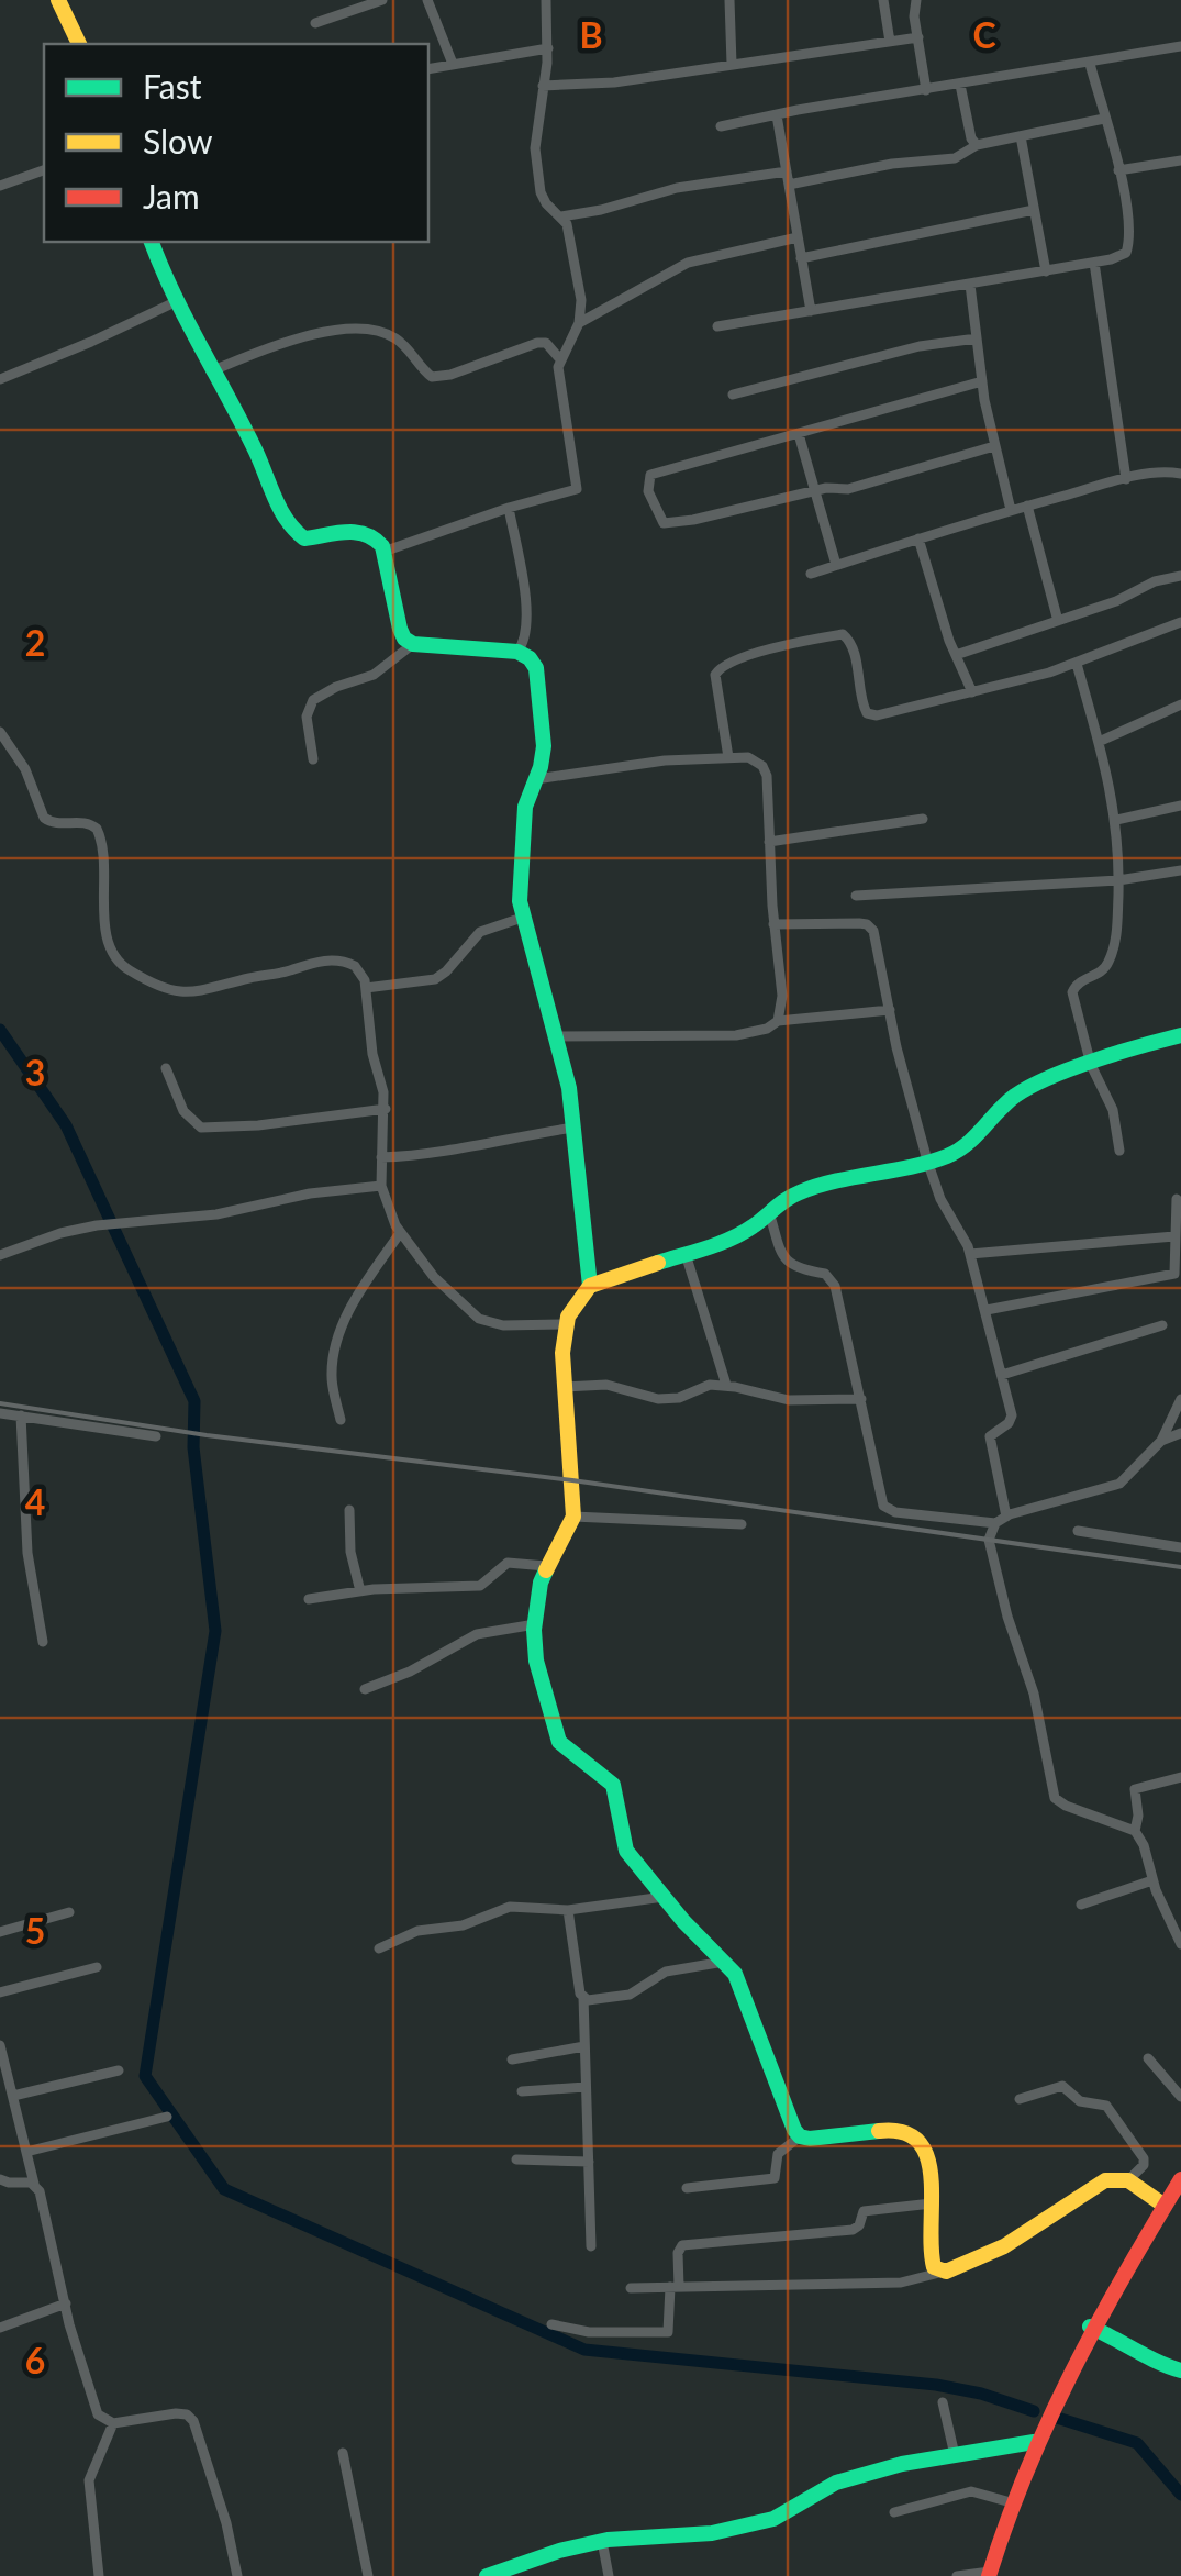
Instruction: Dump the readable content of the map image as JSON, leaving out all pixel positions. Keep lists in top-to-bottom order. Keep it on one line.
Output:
{"legend":["Fast","Slow","Jam"],"grid":{"columns":["B","C"],"rows":["2","3","4","5","6"]}}
